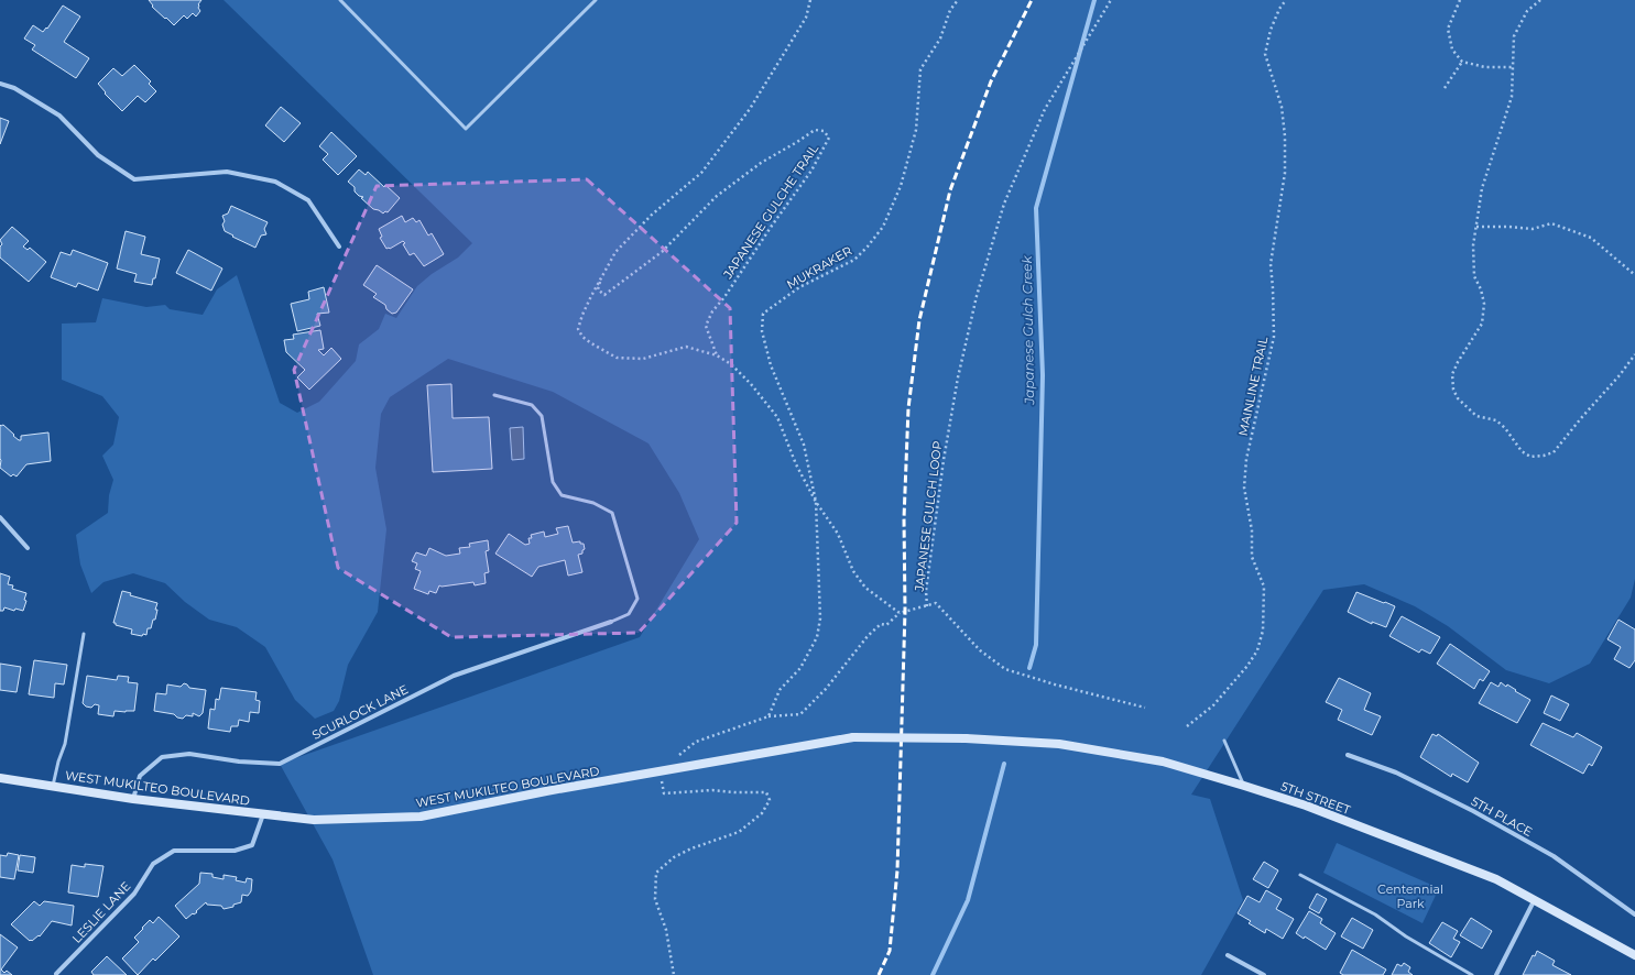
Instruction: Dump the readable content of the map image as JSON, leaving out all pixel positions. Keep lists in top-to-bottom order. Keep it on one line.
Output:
{"streets":{"main road":["WEST MUKILTEO BOULEVARD","5TH STREET"],"street":["SCURLOCK LANE","5TH PLACE","LESLIE LANE"],"path":["JAPANESE GULCHE TRAIL","MUKRAKER","MAINLINE TRAIL","JAPANESE GULCH LOOP"]},"crossings":[["SCURLOCK LANE","WEST MUKILTEO BOULEVARD"],["WEST MUKILTEO BOULEVARD","5TH STREET"],["WEST MUKILTEO BOULEVARD","LESLIE LANE"]],"water":["Japanese Gulch Creek"],"parks":["Centennial Park"]}
